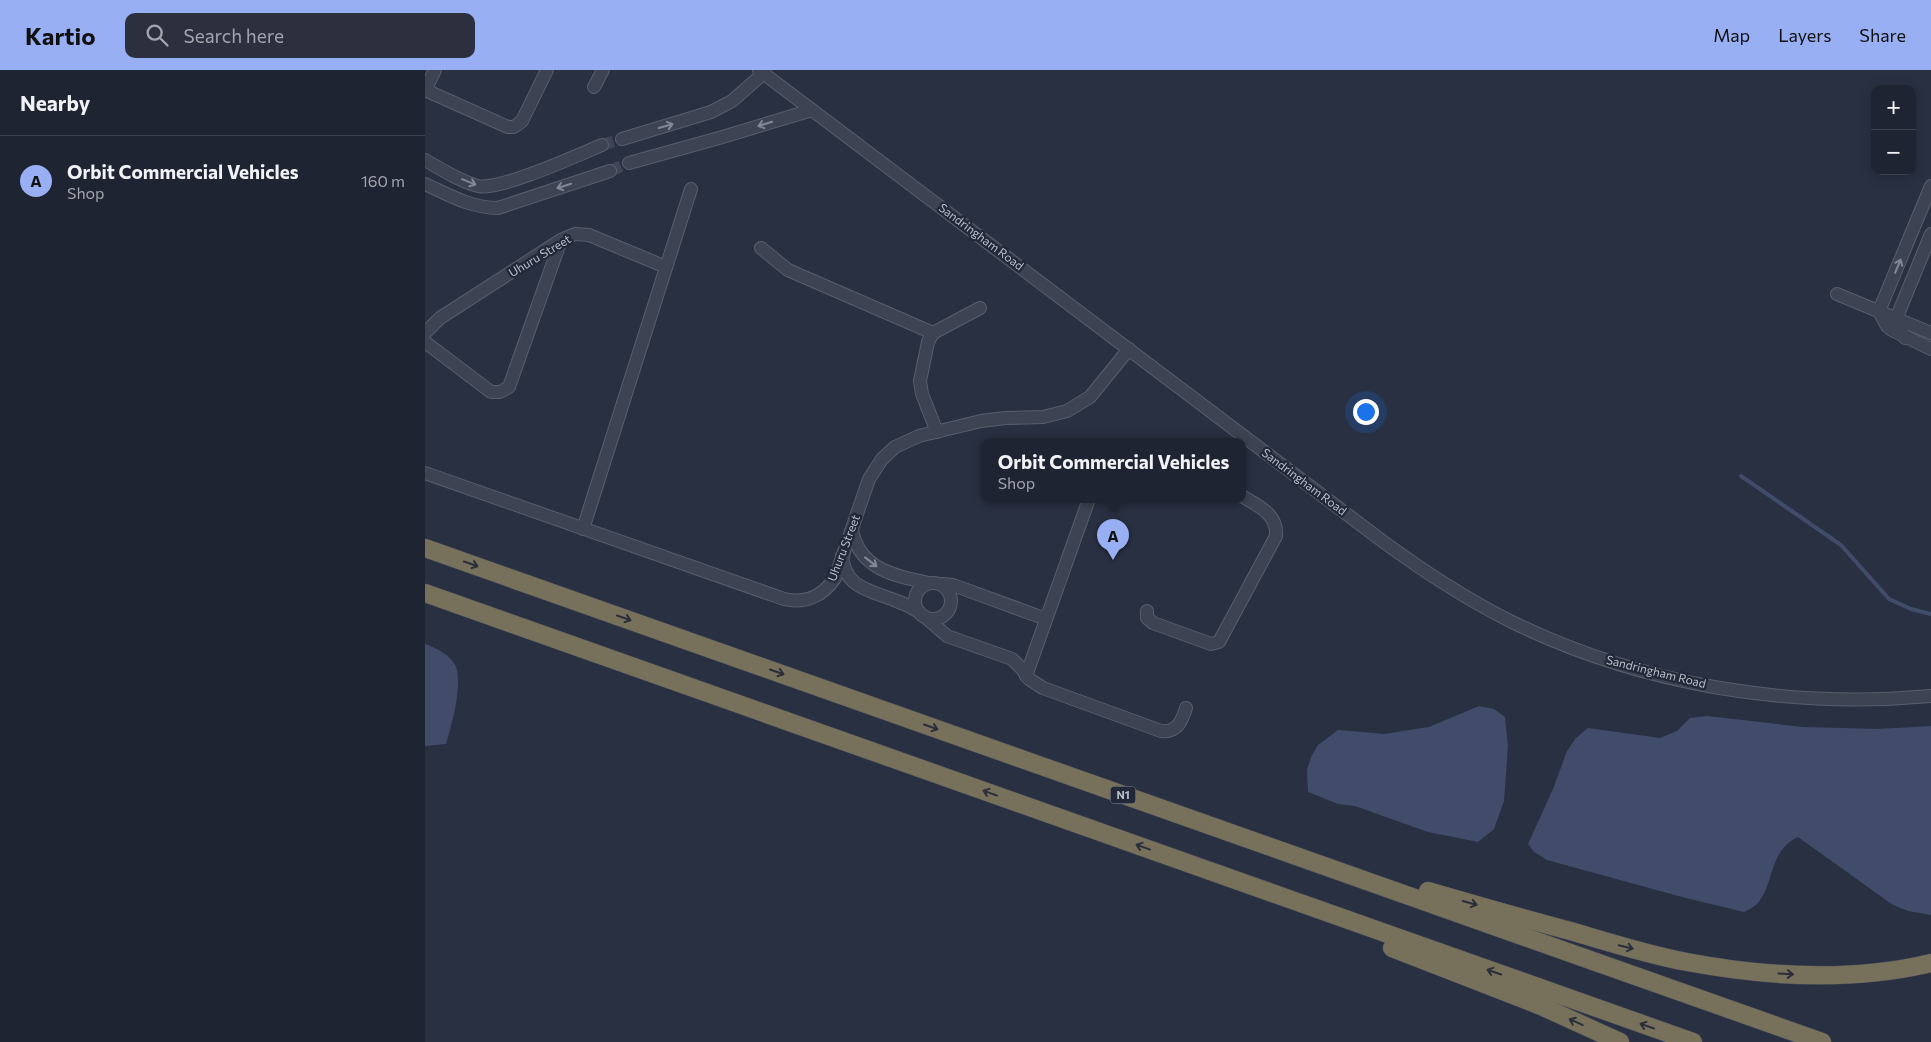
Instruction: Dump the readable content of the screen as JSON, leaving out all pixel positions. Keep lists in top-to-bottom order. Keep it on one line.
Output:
{"streets":{"highway":["N1"],"street":["Sandringham Road","Uhuru Street"]},"crossings":[["Sandringham Road","Uhuru Street"]],"page":{"header":"Kartio","search":"Search here","nav":["Map","Layers","Share"],"heading":"Nearby","map_buttons":["+","−"],"list":[{"mark":"A","name":"Orbit Commercial Vehicles","note":"Shop","value":"160 m"}],"popup":["Orbit Commercial Vehicles","Shop"],"pins":"A"}}
